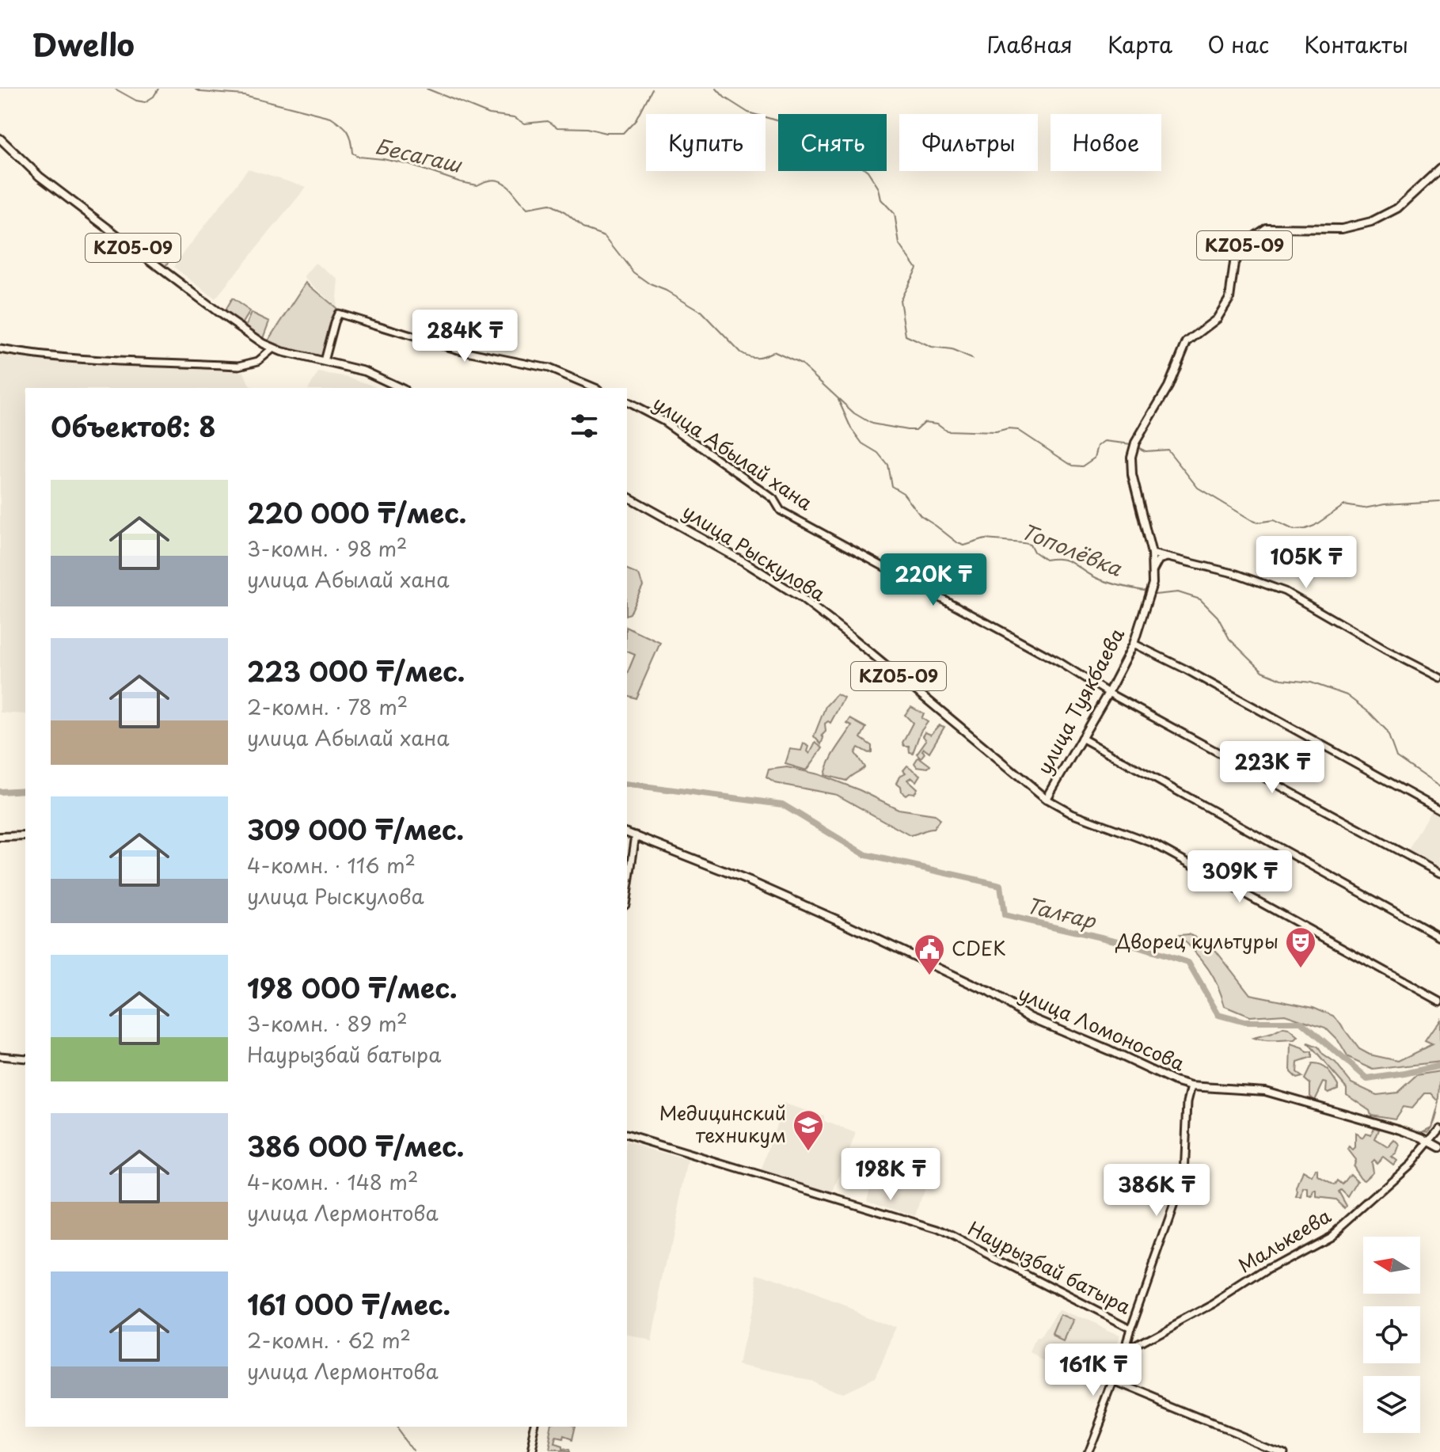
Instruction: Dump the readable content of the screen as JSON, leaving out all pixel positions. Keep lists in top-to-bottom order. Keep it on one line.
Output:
{"streets":{"main road":["KZ05-09","улица Рыскулова","улица Туякбаева","улица Ломоносова"],"street":["улица Абылай хана","Малькеева","Наурызбай батыра"]},"crossings":[["улица Абылай хана","улица Туякбаева"],["улица Рыскулова","улица Туякбаева"],["улица Ломоносова","Малькеева"]],"water":["Бесагаш","Тополёвка","Талғар"],"places":{"theatre":["Дворец культуры"],"public building":["CDEK"],"school or university":["Медицинский техникум"]},"north":"left","page":{"header":"Dwello","nav":["Главная","Карта","О нас","Контакты"],"chip":["Купить","Снять","Фильтры","Новое"],"price":["284K ₸","105K ₸","220K ₸","223K ₸","309K ₸","198K ₸","386K ₸","161K ₸"],"heading":"Объектов: 8","list":[{"name":"220 000 ₸/мес.","note":"3-комн. · 98 m² · улица Абылай хана"},{"name":"223 000 ₸/мес.","note":"2-комн. · 78 m² · улица Абылай хана"},{"name":"309 000 ₸/мес.","note":"4-комн. · 116 m² · улица Рыскулова"},{"name":"198 000 ₸/мес.","note":"3-комн. · 89 m² · Наурызбай батыра"},{"name":"386 000 ₸/мес.","note":"4-комн. · 148 m² · улица Лермонтова"},{"name":"161 000 ₸/мес.","note":"2-комн. · 62 m² · улица Лермонтова"}]}}
